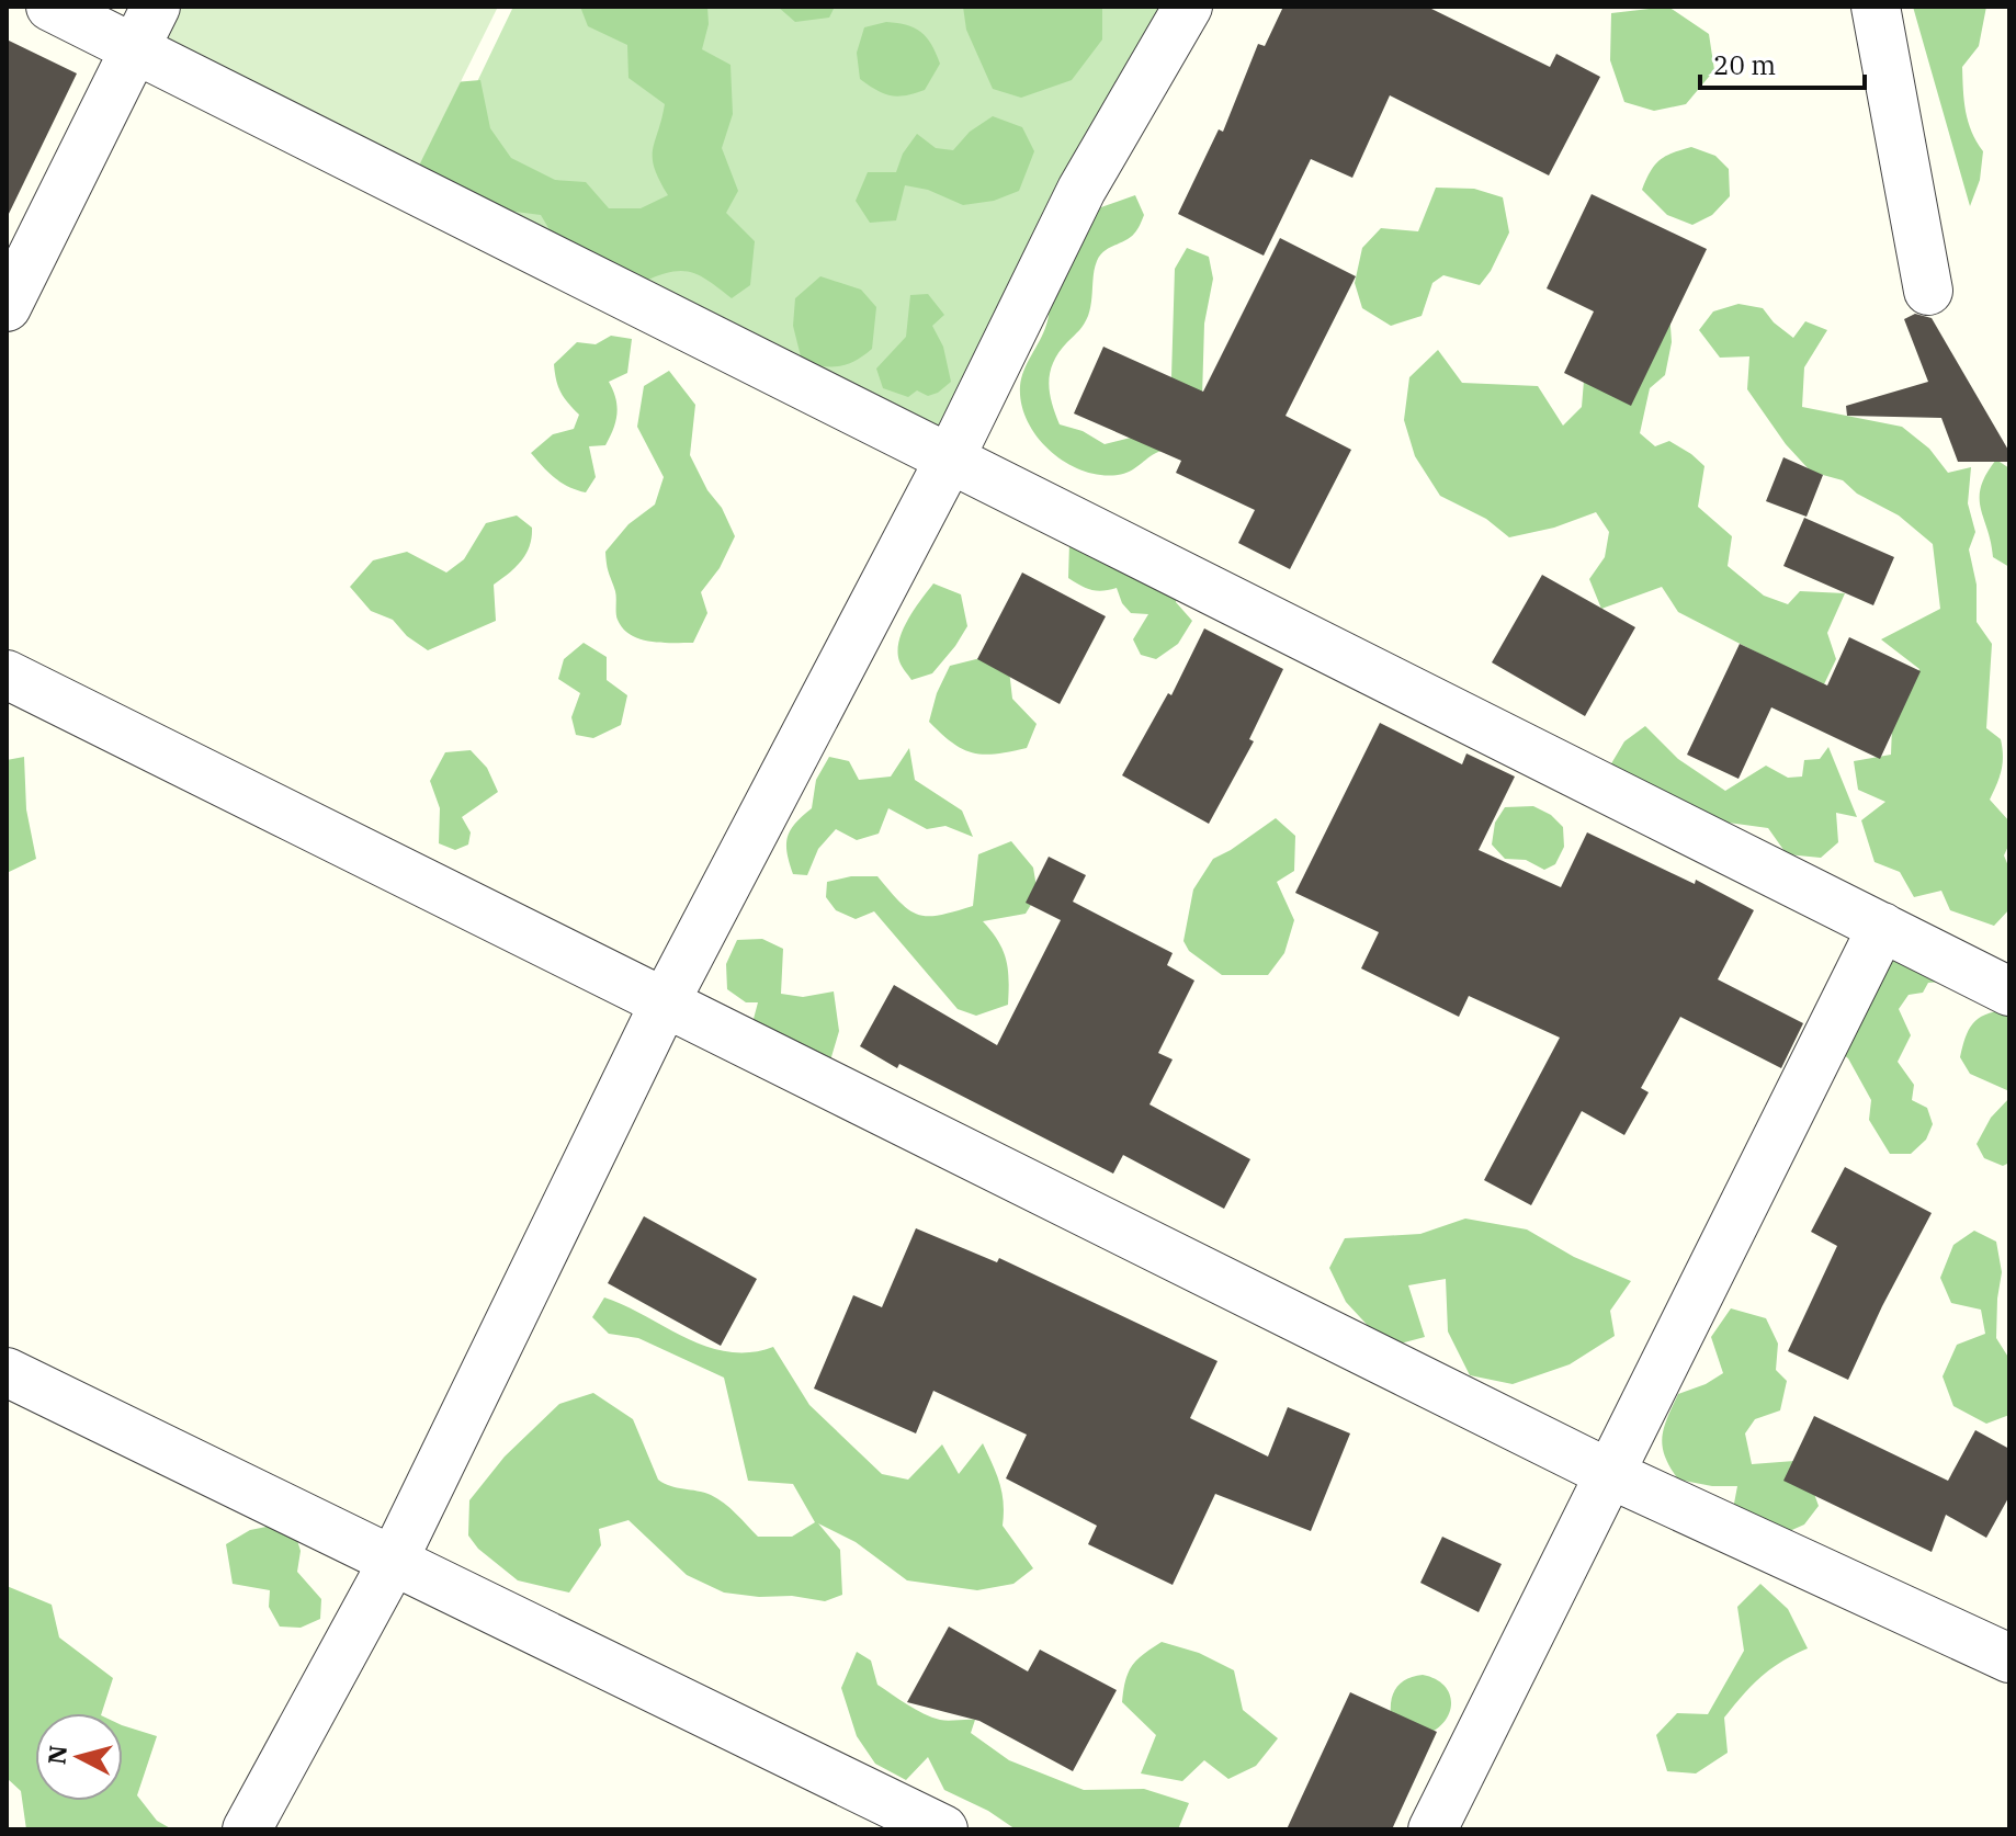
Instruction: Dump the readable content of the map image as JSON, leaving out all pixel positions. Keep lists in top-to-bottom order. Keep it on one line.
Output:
{"scale_bar":"20 m","north":"left"}
